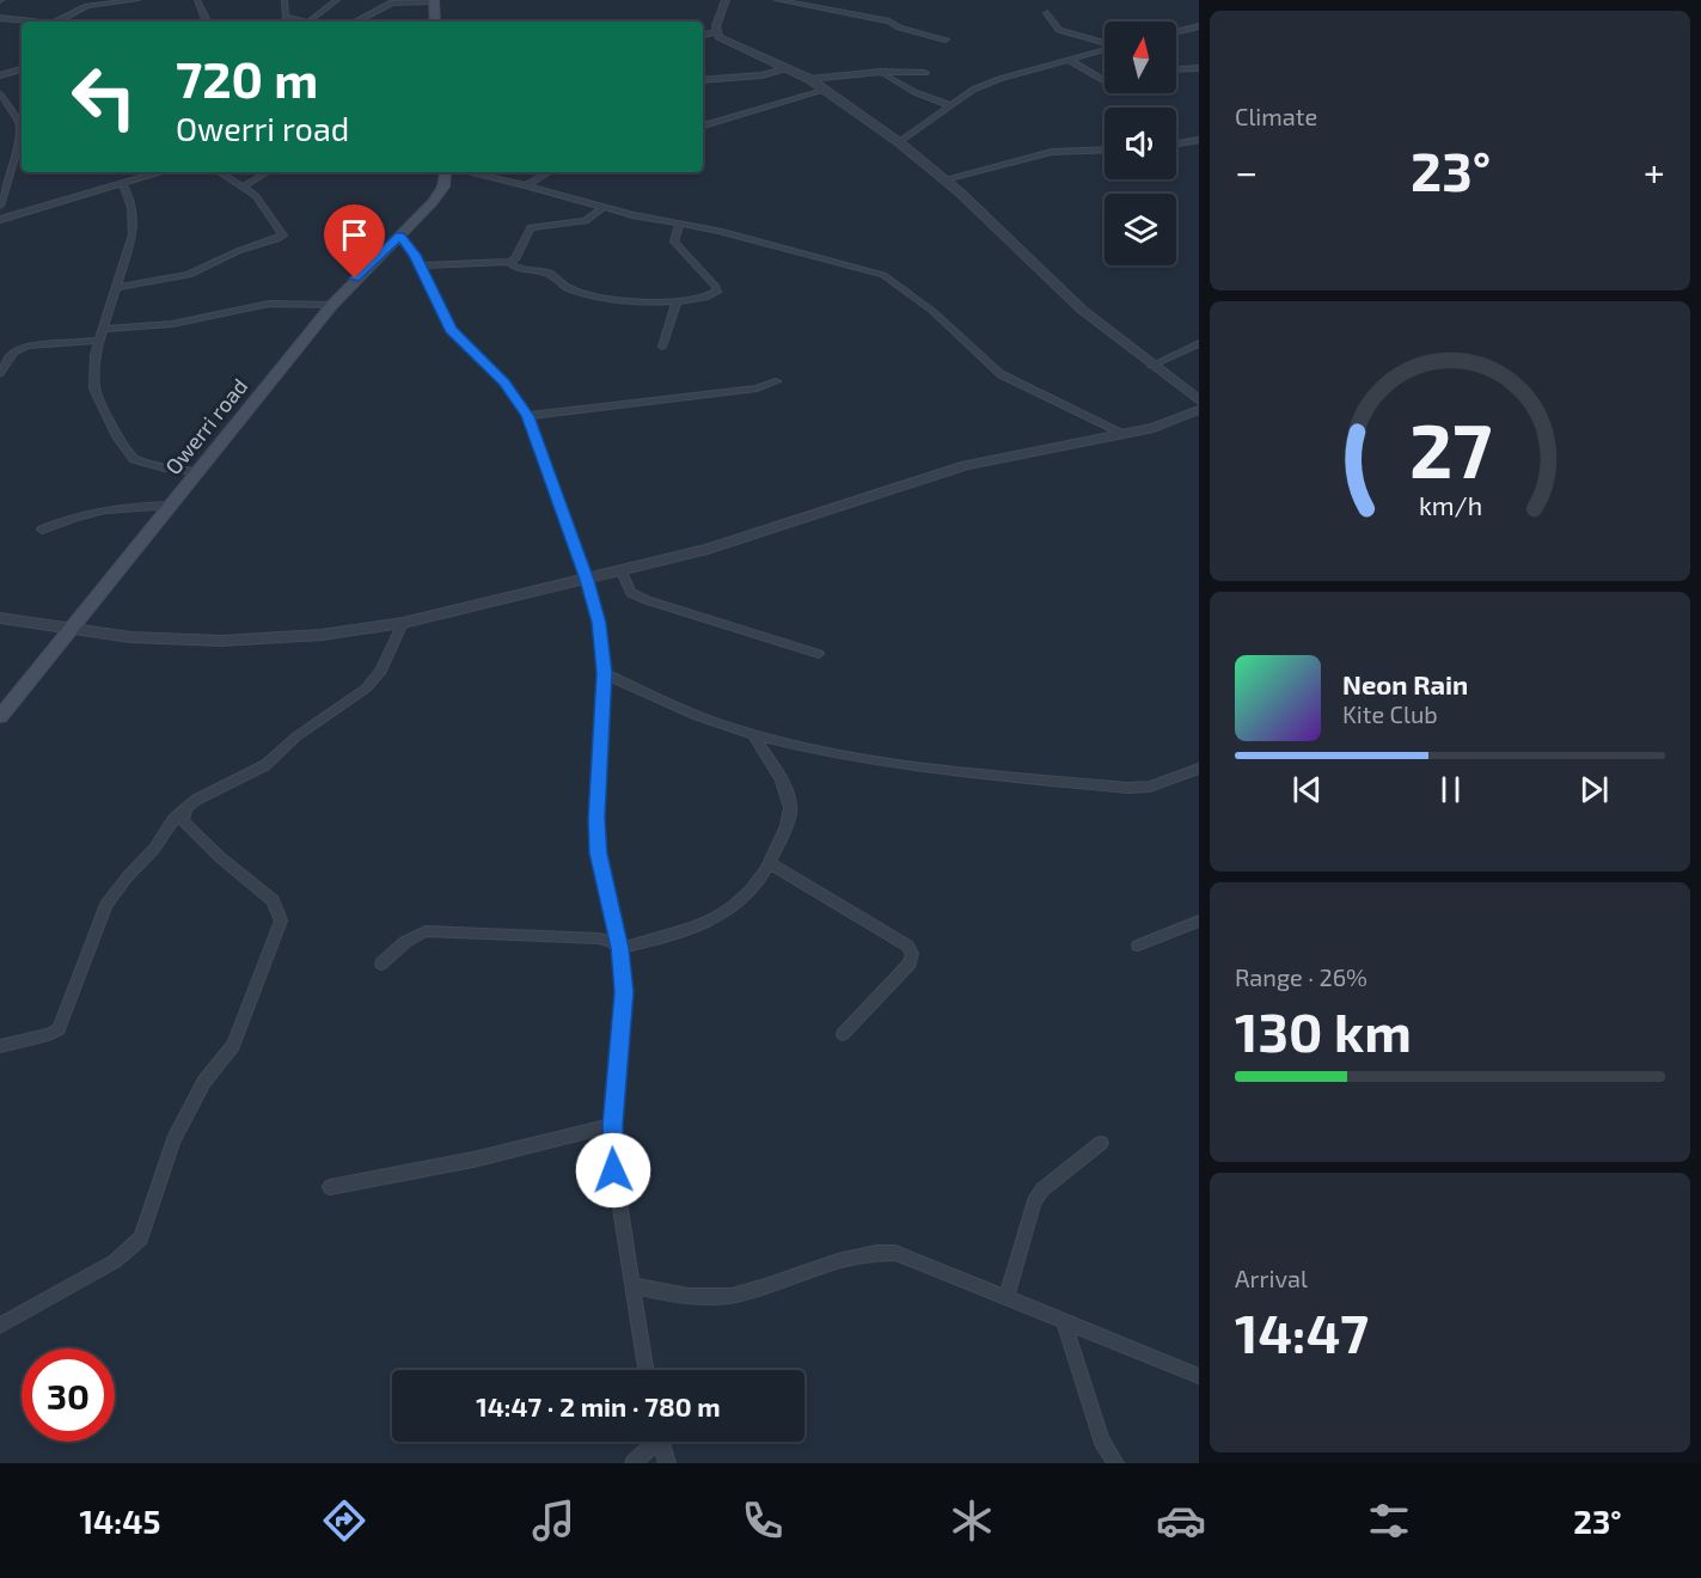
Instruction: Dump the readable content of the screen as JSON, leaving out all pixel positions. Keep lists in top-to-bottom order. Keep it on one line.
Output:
{"streets":{"main road":["Owerri road"]},"north":"top","page":{"tile":["Climate",["Range · 26%","130 km"],["Arrival","14:47"]],"turn":["720 m","Owerri road"],"heat":["−","23°","+"],"song":["Neon Rain","Kite Club"],"limit":"30","trip":"14:47 · 2 min · 780 m","tabs":["14:45","23°"],"gauge":["27","km/h"]}}
